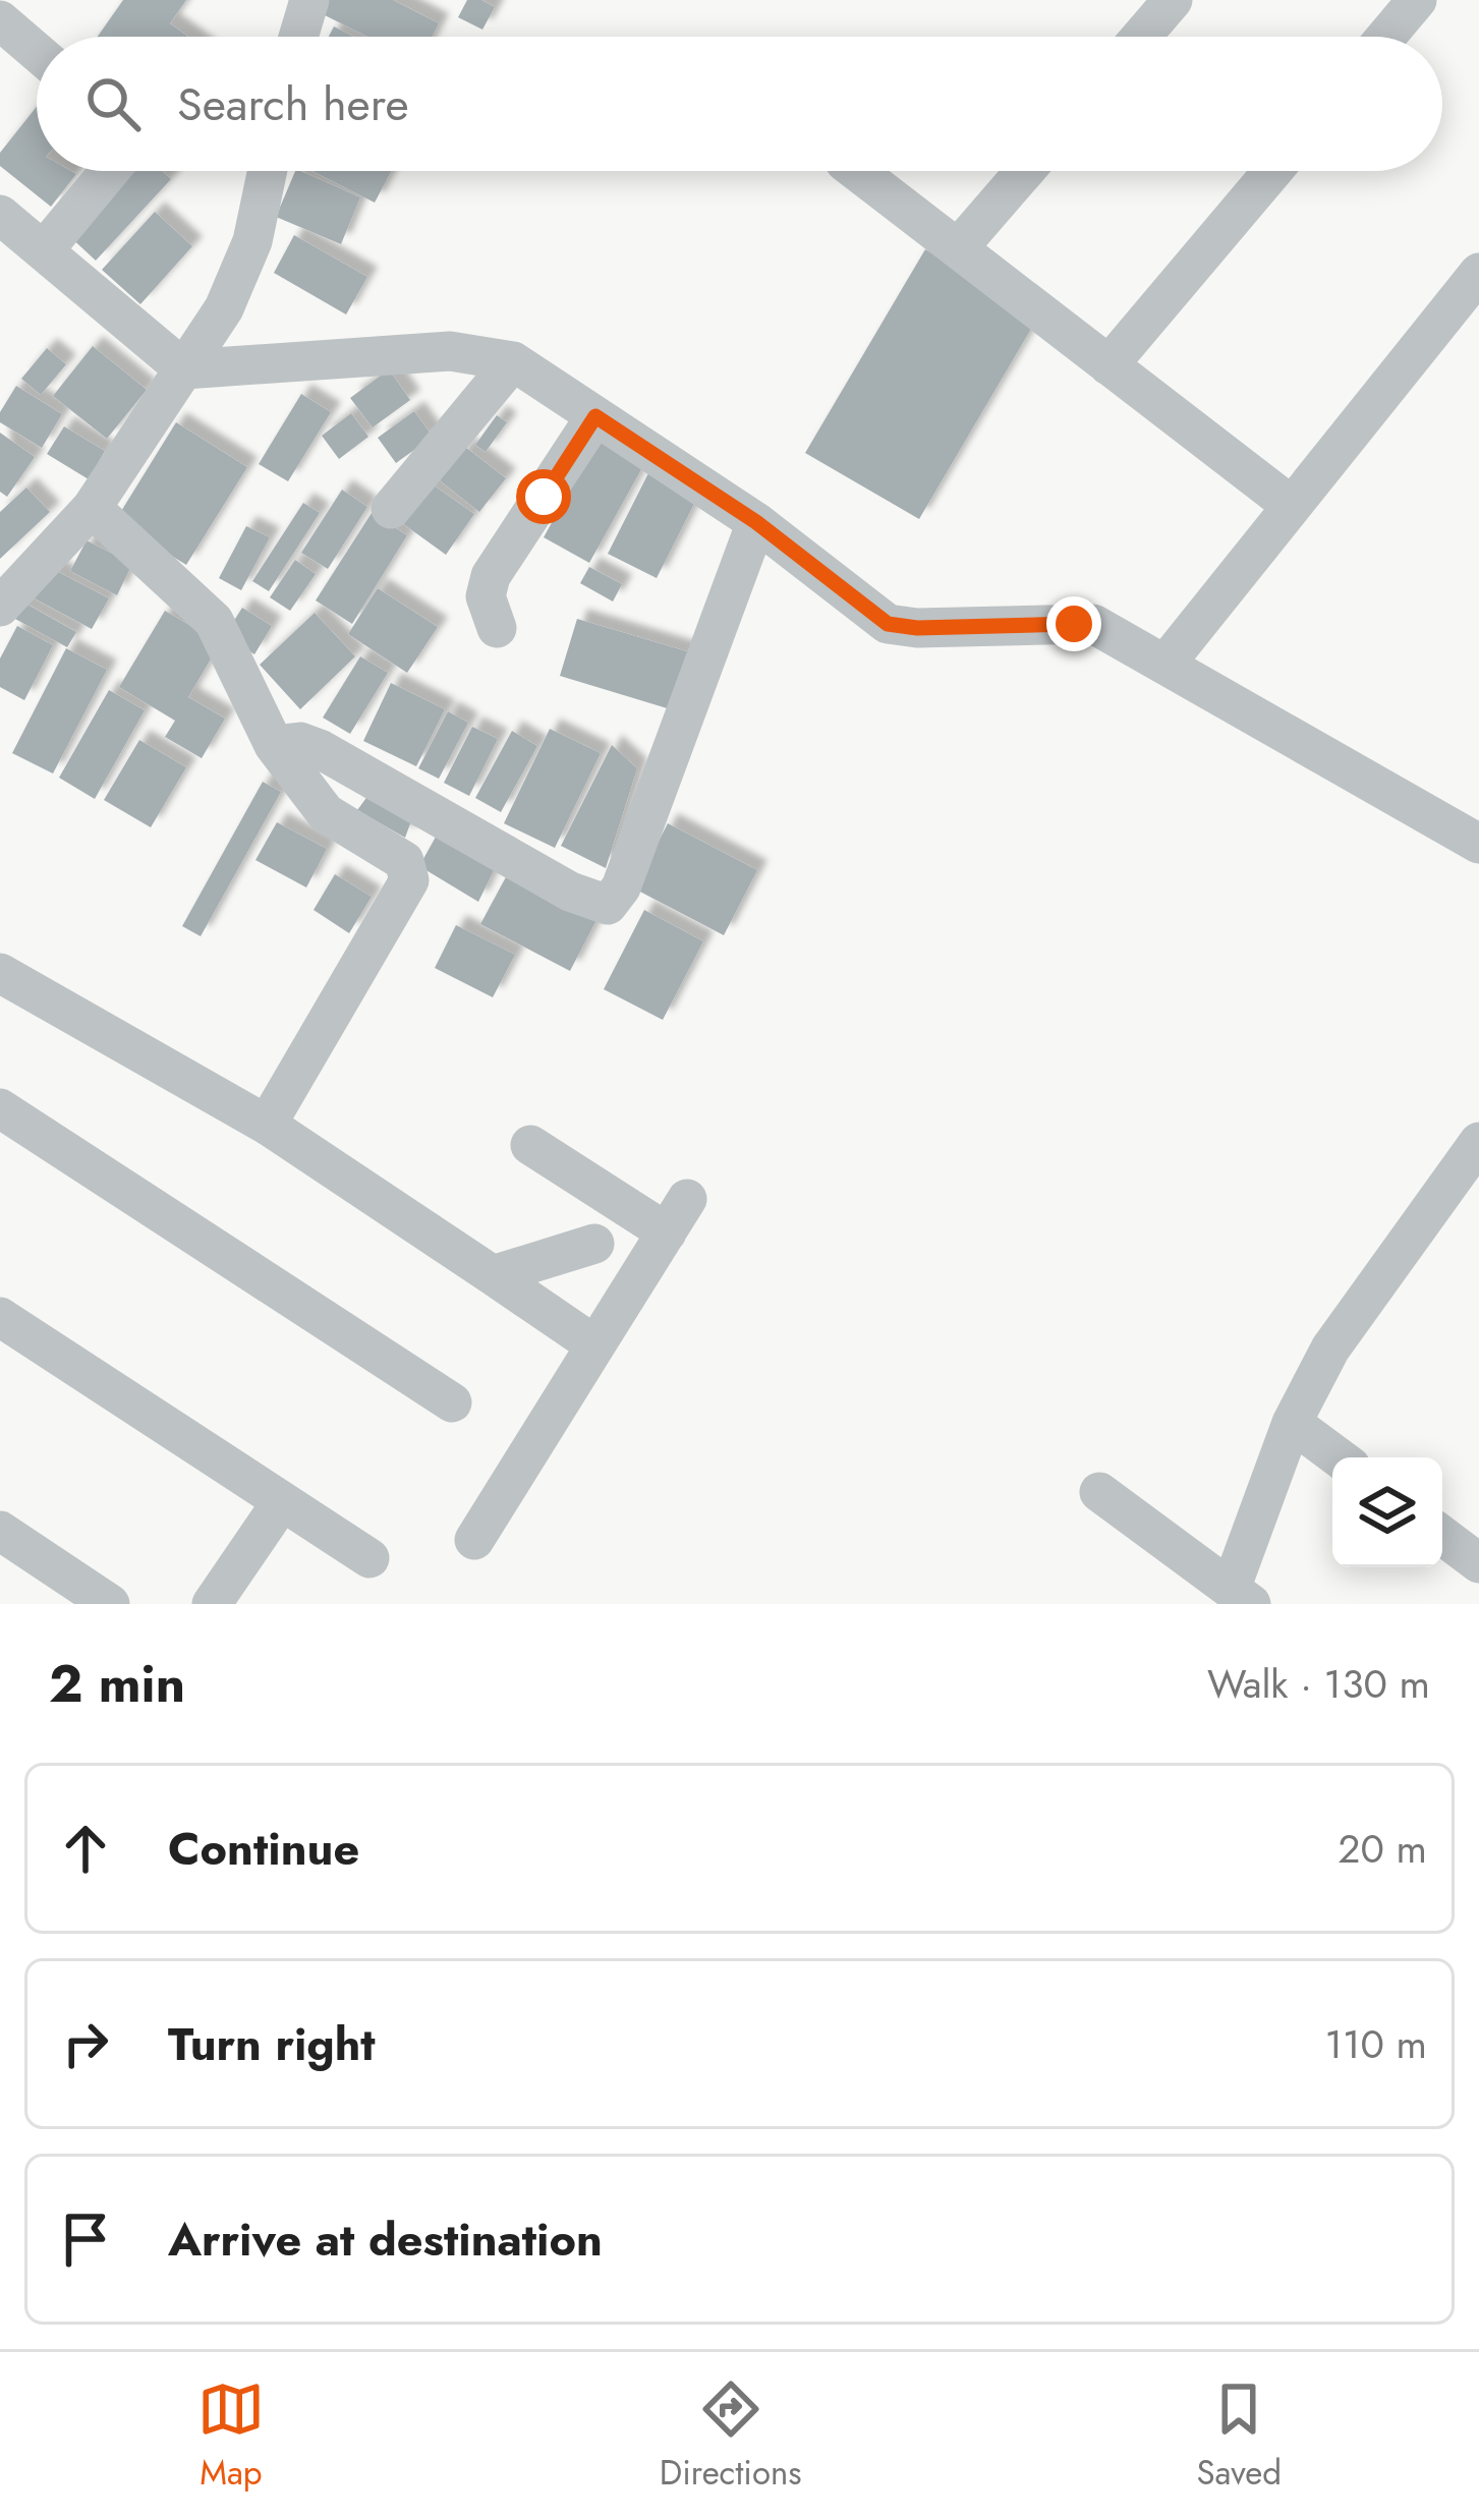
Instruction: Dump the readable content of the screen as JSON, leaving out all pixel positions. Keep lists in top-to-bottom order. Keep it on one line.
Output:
{"page":{"search":"Search here","heading":["2 min","Walk · 130 m"],"list":[["Continue","20 m"],["Turn right","110 m"],"Arrive at destination"],"nav":["Map","Directions","Saved"]}}
